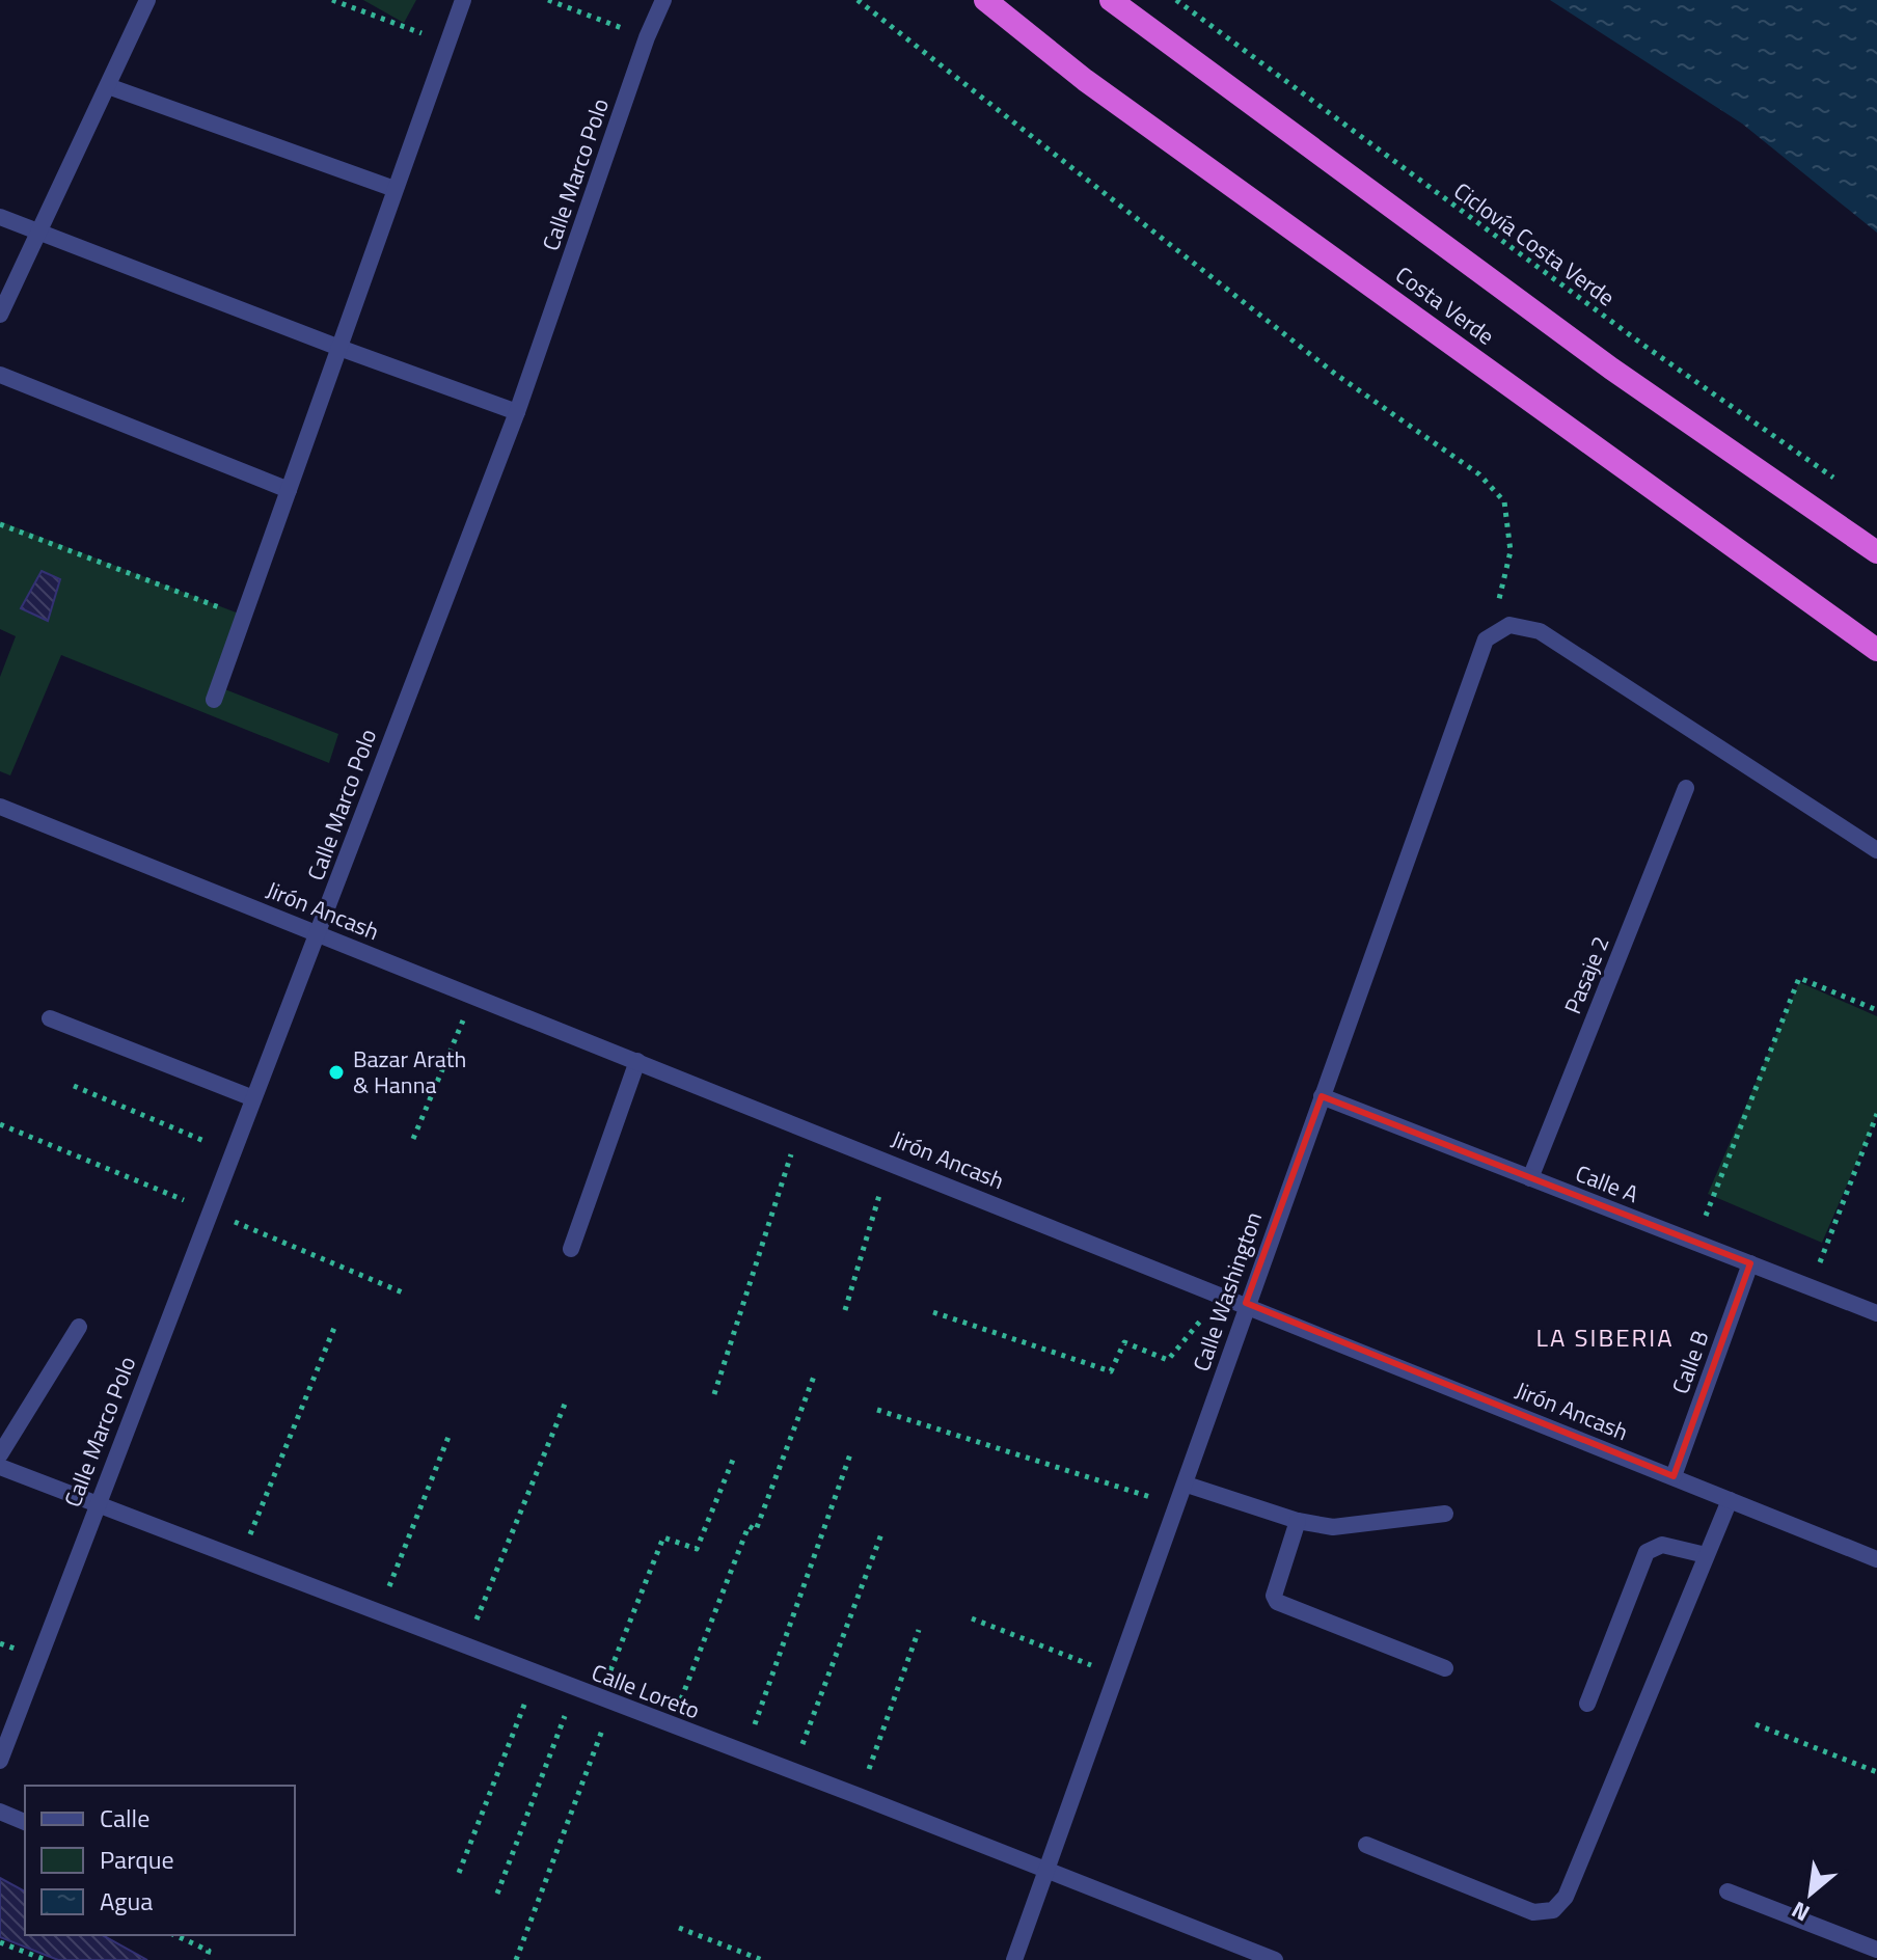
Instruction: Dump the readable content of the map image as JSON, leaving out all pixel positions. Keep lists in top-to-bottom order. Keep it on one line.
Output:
{"streets":{"highway":["Costa Verde"],"street":["Calle Marco Polo","Jirón Ancash","Pasaje 2","Calle A","Calle Washington","Calle B","Calle Loreto"],"path":["Ciclovía Costa Verde"]},"crossings":[["Calle Marco Polo","Jirón Ancash"],["Calle Marco Polo","Calle Loreto"],["Jirón Ancash","Calle Washington"],["Jirón Ancash","Calle B"],["Pasaje 2","Calle A"],["Calle A","Calle Washington"],["Calle A","Calle B"],["Calle Washington","Calle Loreto"]],"districts":["LA SIBERIA"],"places":["Bazar Arath & Hanna"],"legend":["Calle","Parque","Agua"],"north":"bottom left"}
